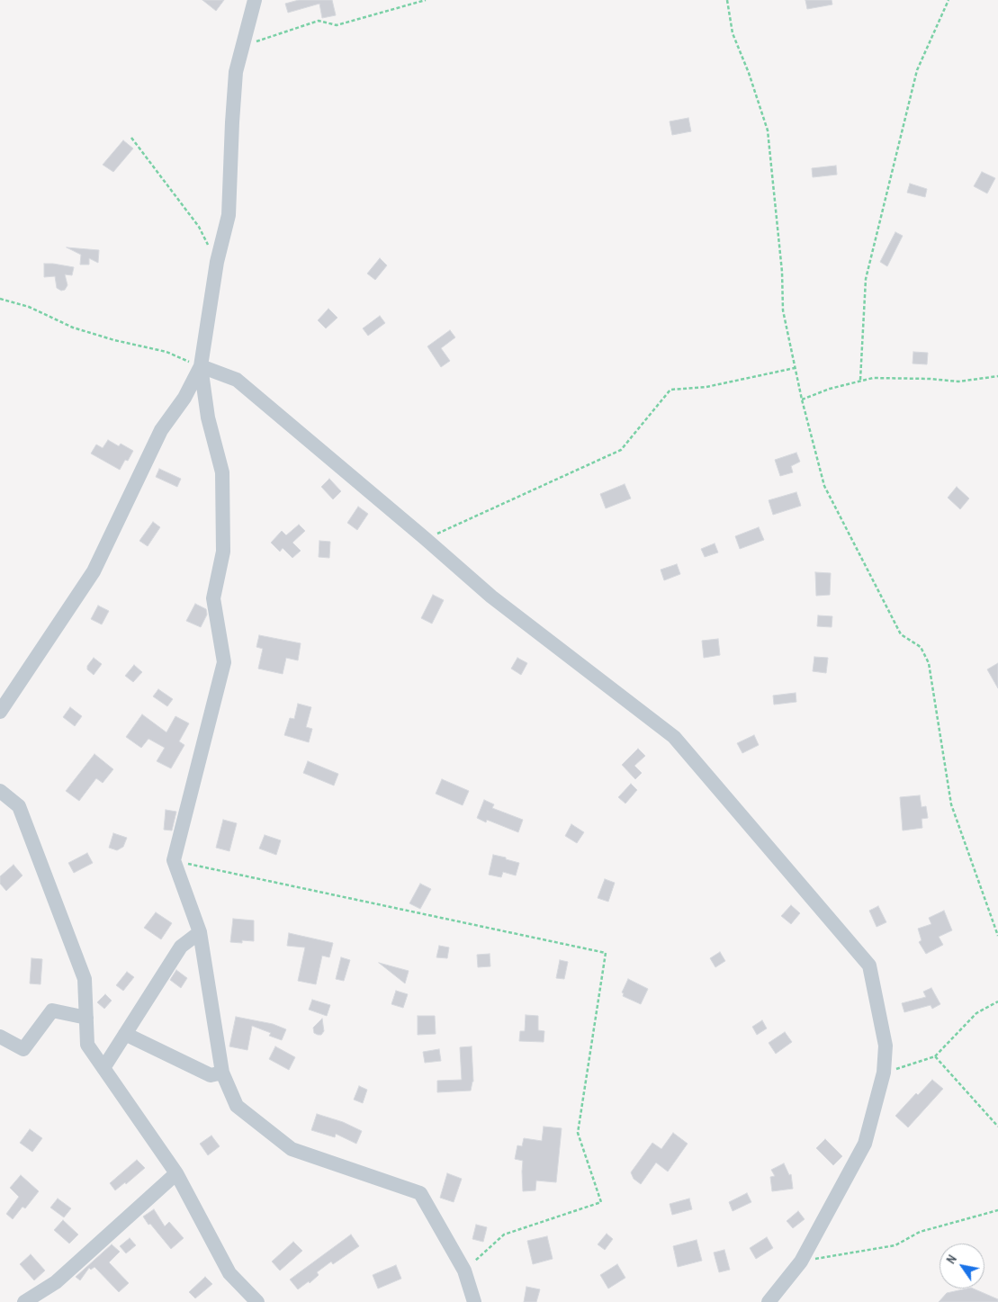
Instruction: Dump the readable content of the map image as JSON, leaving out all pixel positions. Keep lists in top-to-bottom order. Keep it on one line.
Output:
{"north":"top left"}
